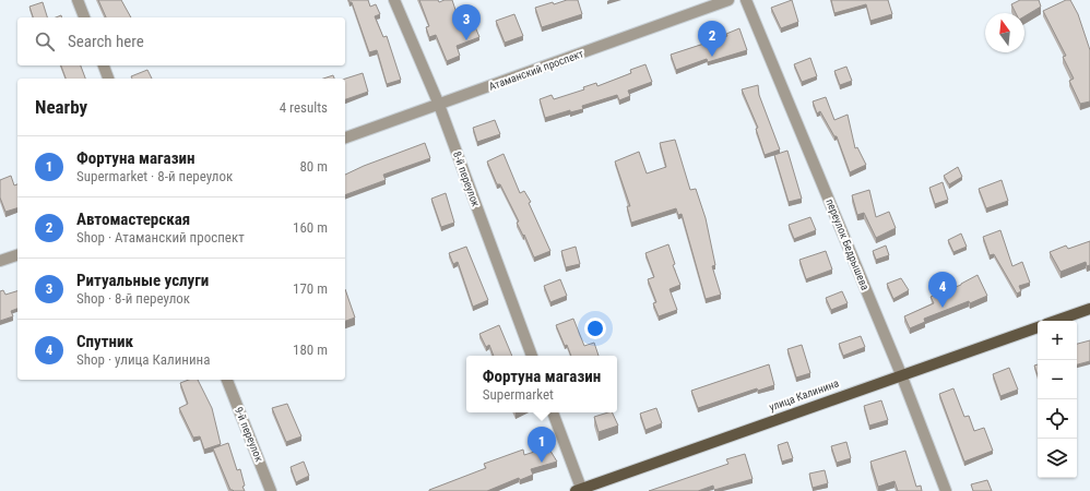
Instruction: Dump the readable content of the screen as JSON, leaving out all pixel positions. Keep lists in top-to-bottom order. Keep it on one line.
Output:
{"streets":{"main road":["улица Калинина"],"street":["Атаманский проспект","8-й переулок","переулок Бедрышева","9-й переулок"]},"crossings":[["Атаманский проспект","8-й переулок"],["переулок Бедрышева","улица Калинина"]],"north":"top","page":{"pins":["3","2","4","1"],"search":"Search here","heading":["Nearby","4 results"],"list":[{"mark":"1","name":"Фортуна магазин","note":"Supermarket · 8-й переулок","value":"80 m"},{"mark":"2","name":"Автомастерская","note":"Shop · Атаманский проспект","value":"160 m"},{"mark":"3","name":"Ритуальные услуги","note":"Shop · 8-й переулок","value":"170 m"},{"mark":"4","name":"Спутник","note":"Shop · улица Калинина","value":"180 m"}],"map_buttons":["+","−"],"popup":["Фортуна магазин","Supermarket"]}}
